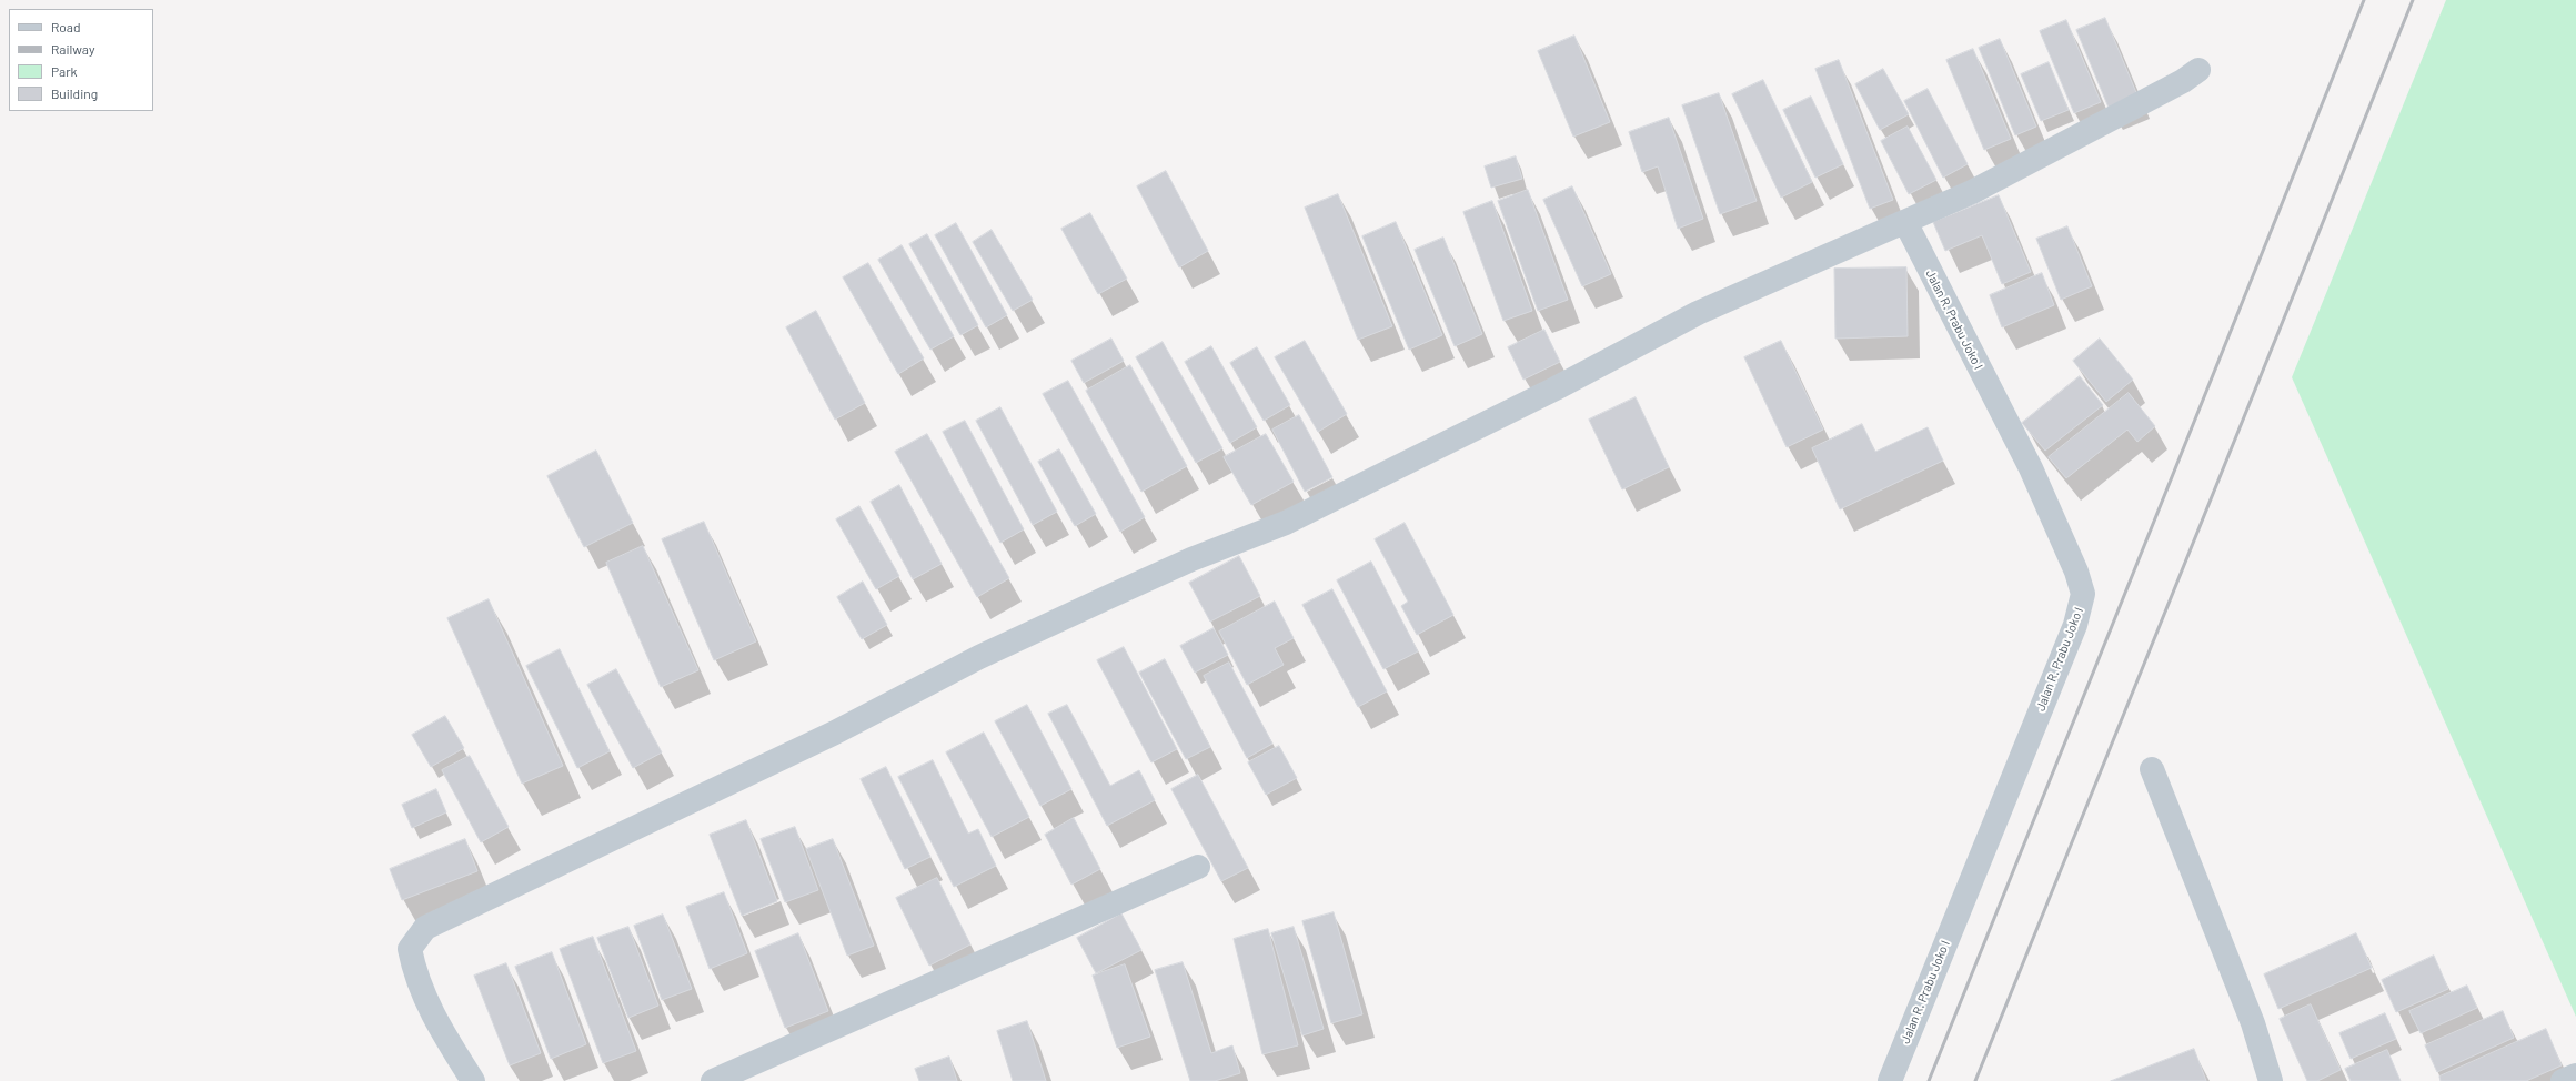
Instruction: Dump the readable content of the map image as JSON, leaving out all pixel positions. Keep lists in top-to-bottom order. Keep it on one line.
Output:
{"streets":{"street":["Jalan R. Prabu Joko I"]},"legend":["Road","Railway","Park","Building"]}
